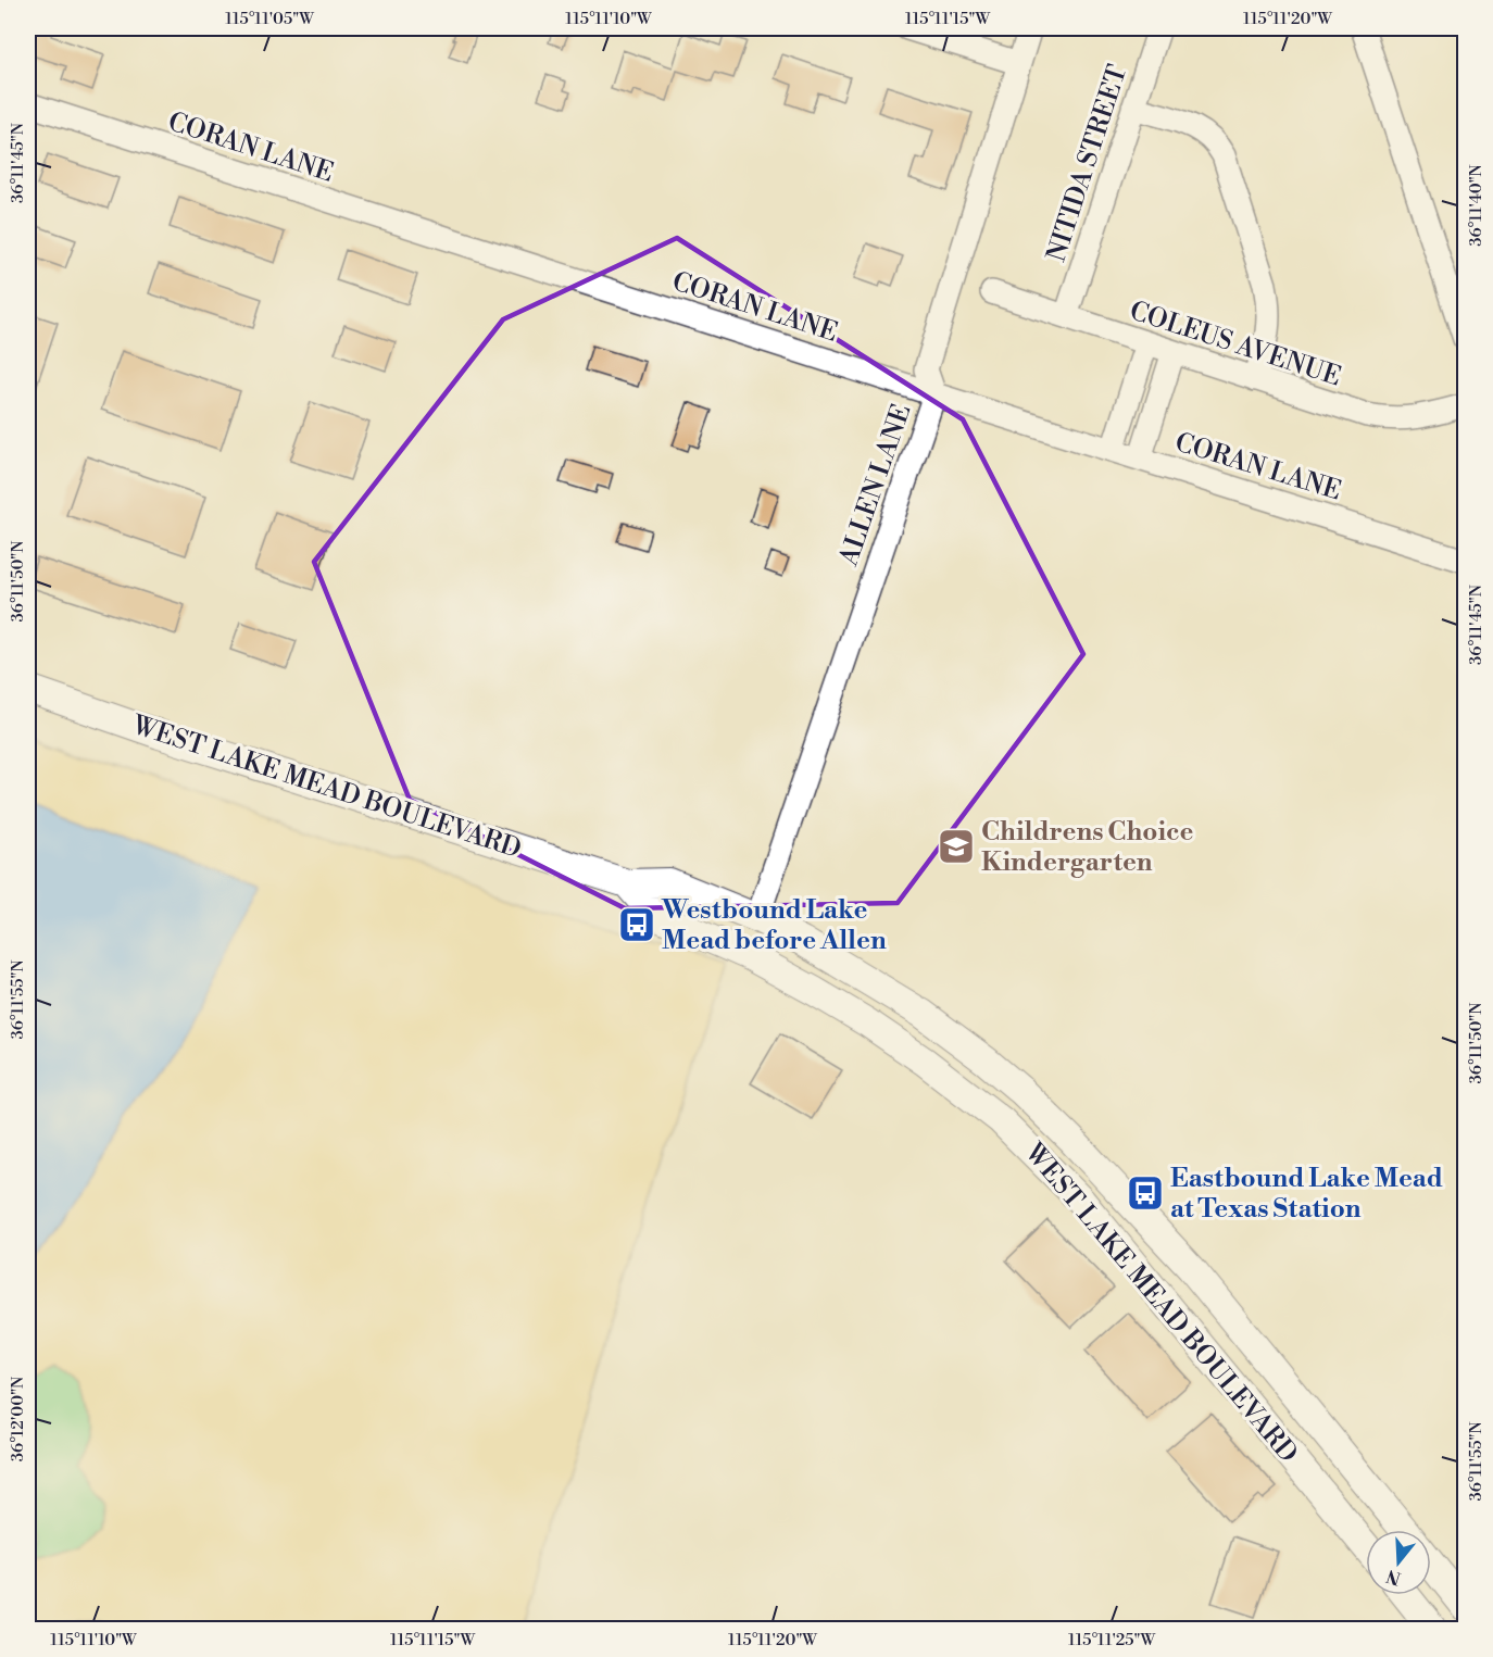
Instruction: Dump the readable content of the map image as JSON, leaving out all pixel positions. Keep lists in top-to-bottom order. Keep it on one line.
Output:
{"streets":{"main road":["WEST LAKE MEAD BOULEVARD"],"street":["CORAN LANE","NITIDA STREET","COLEUS AVENUE","ALLEN LANE"]},"crossings":[["CORAN LANE","ALLEN LANE"],["NITIDA STREET","COLEUS AVENUE"],["ALLEN LANE","WEST LAKE MEAD BOULEVARD"]],"places":{"school or university":["Childrens Choice Kindergarten"],"bus stop":["Westbound Lake Mead before Allen","Eastbound Lake Mead at Texas Station"]},"north":"bottom","coordinates":["115°11'05\"W","115°11'10\"W","115°11'15\"W","115°11'20\"W","36°11'45\"N","36°11'40\"N","36°11'50\"N","36°11'55\"N","36°12'00\"N","115°11'25\"W"]}
